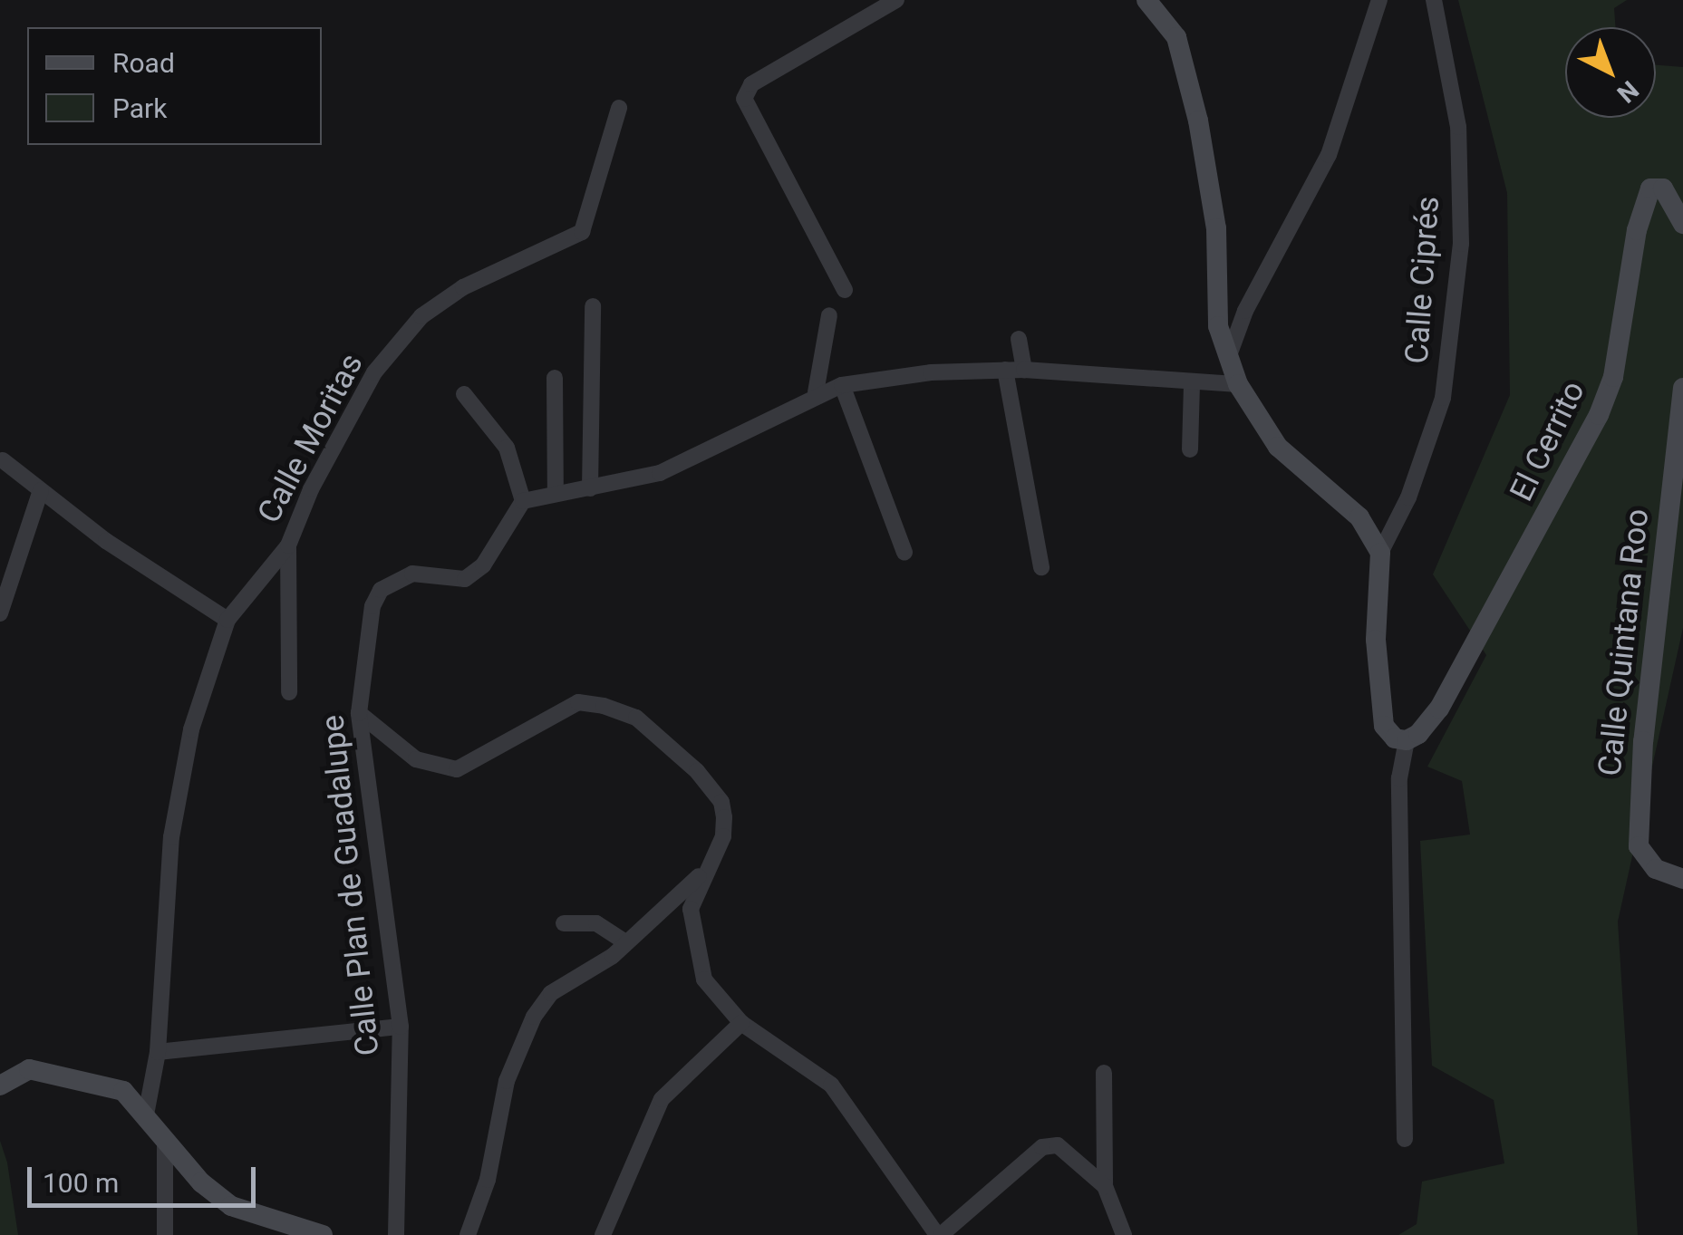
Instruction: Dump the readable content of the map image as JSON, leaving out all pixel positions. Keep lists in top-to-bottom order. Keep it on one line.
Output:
{"streets":{"main road":["El Cerrito","Calle Quintana Roo"],"street":["Calle Ciprés","Calle Moritas","Calle Plan de Guadalupe"]},"legend":["Road","Park"],"scale_bar":"100 m","north":"bottom right"}
